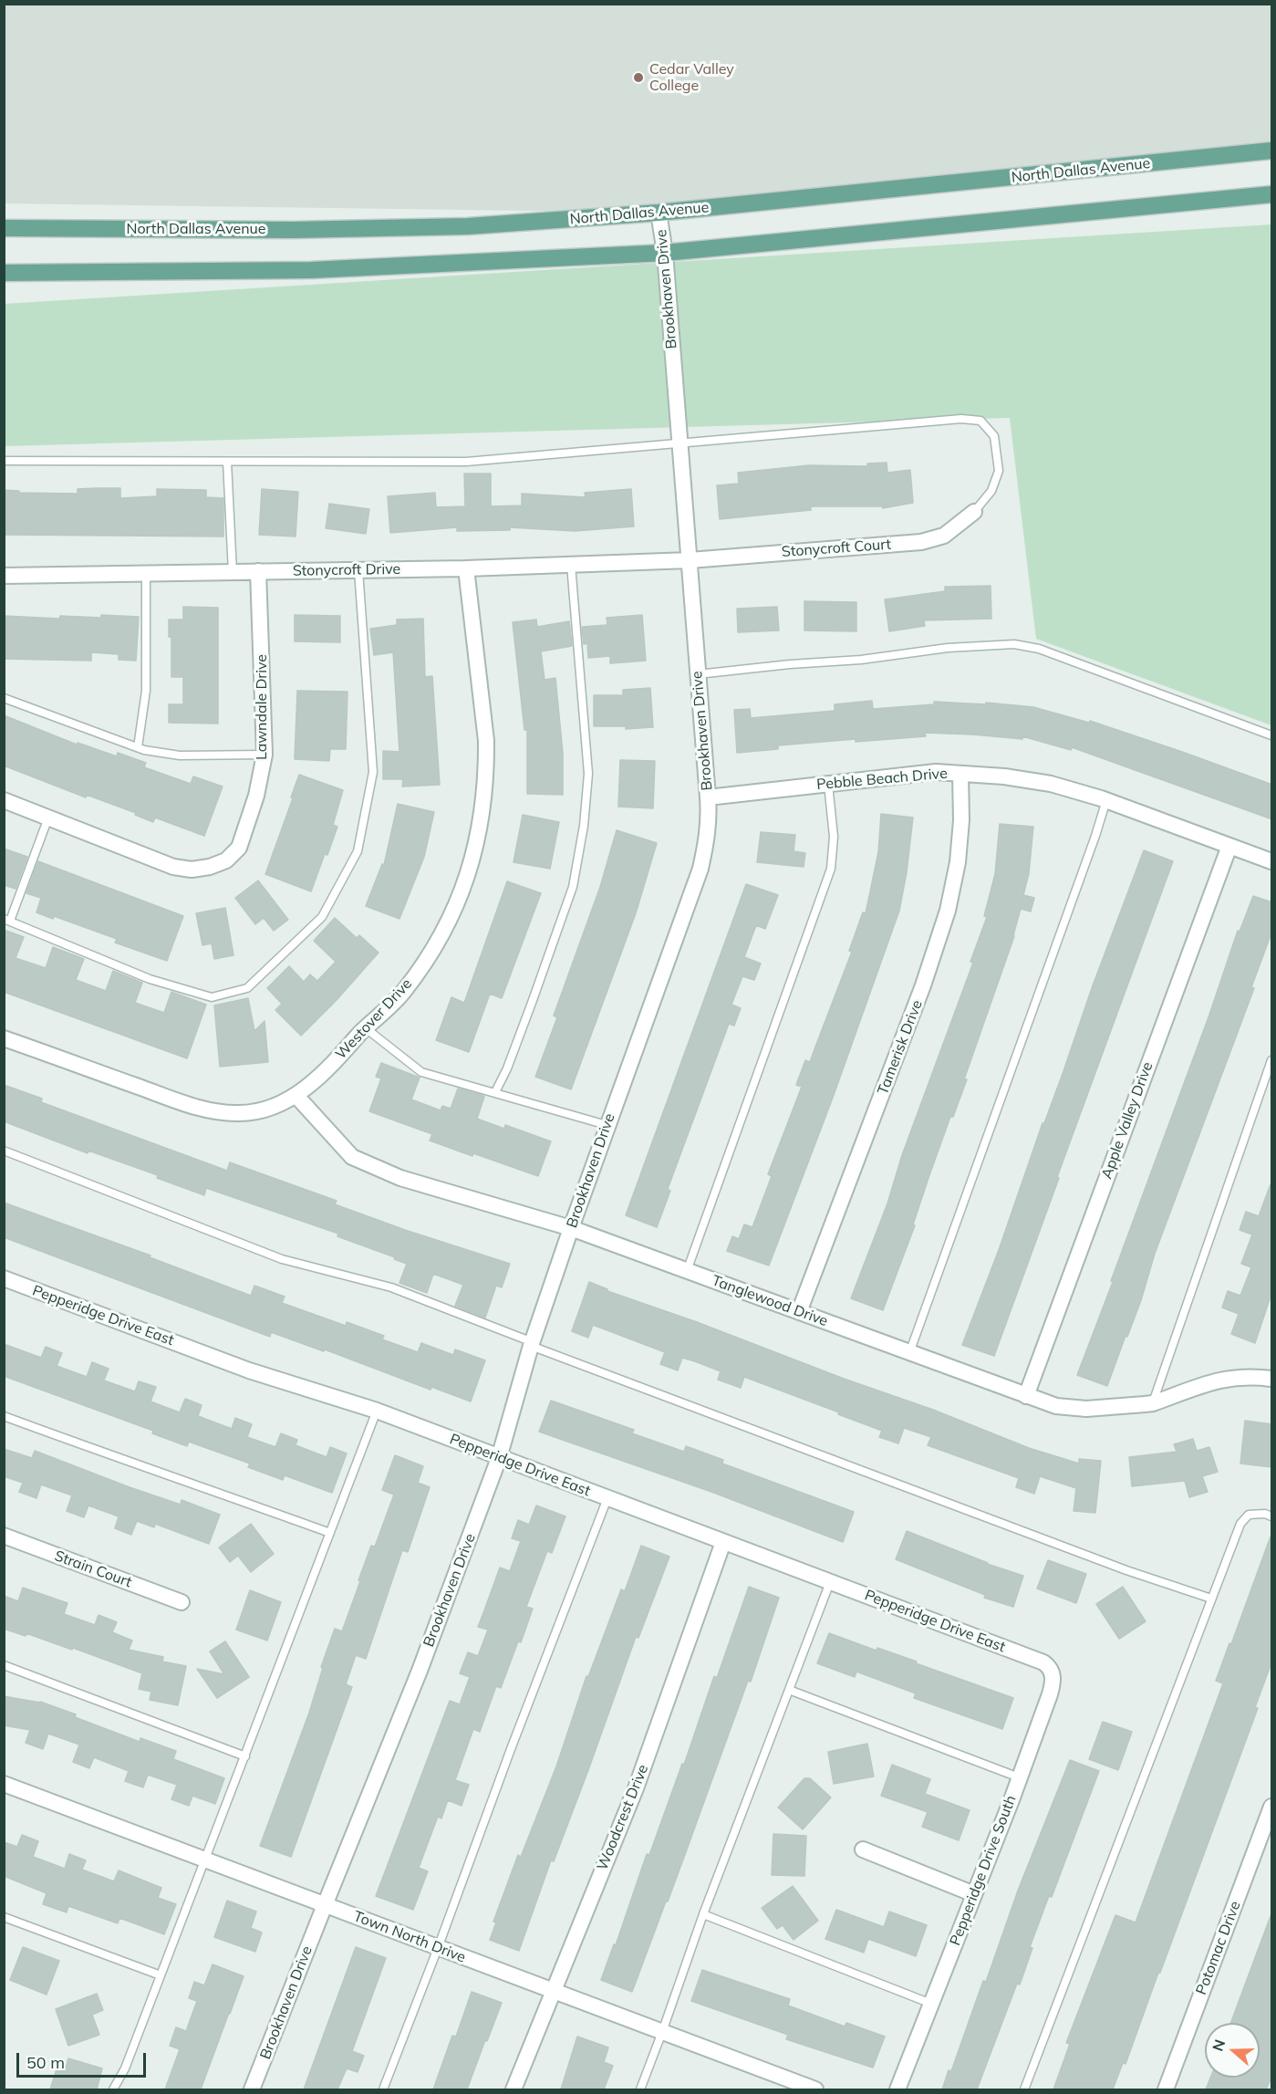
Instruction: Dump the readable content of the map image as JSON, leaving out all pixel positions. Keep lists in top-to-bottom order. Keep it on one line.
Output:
{"streets":{"main road":["North Dallas Avenue"],"street":["Brookhaven Drive","Stonycroft Court","Stonycroft Drive","Lawndale Drive","Pebble Beach Drive","Westover Drive","Tamerisk Drive","Apple Valley Drive","Tanglewood Drive","Pepperidge Drive East","Strain Court","Woodcrest Drive","Pepperidge Drive South","Town North Drive","Potomac Drive"]},"crossings":[["North Dallas Avenue","Brookhaven Drive"],["Brookhaven Drive","Stonycroft Court"],["Brookhaven Drive","Stonycroft Drive"],["Brookhaven Drive","Pebble Beach Drive"],["Brookhaven Drive","Tanglewood Drive"],["Brookhaven Drive","Pepperidge Drive East"],["Brookhaven Drive","Town North Drive"],["Stonycroft Court","Stonycroft Drive"],["Stonycroft Drive","Lawndale Drive"],["Stonycroft Drive","Westover Drive"],["Pebble Beach Drive","Tamerisk Drive"],["Pebble Beach Drive","Apple Valley Drive"],["Westover Drive","Tanglewood Drive"],["Tamerisk Drive","Tanglewood Drive"],["Apple Valley Drive","Tanglewood Drive"],["Pepperidge Drive East","Woodcrest Drive"],["Pepperidge Drive East","Pepperidge Drive South"],["Woodcrest Drive","Town North Drive"]],"places":["Cedar Valley College"],"scale_bar":"50 m","north":"left"}
